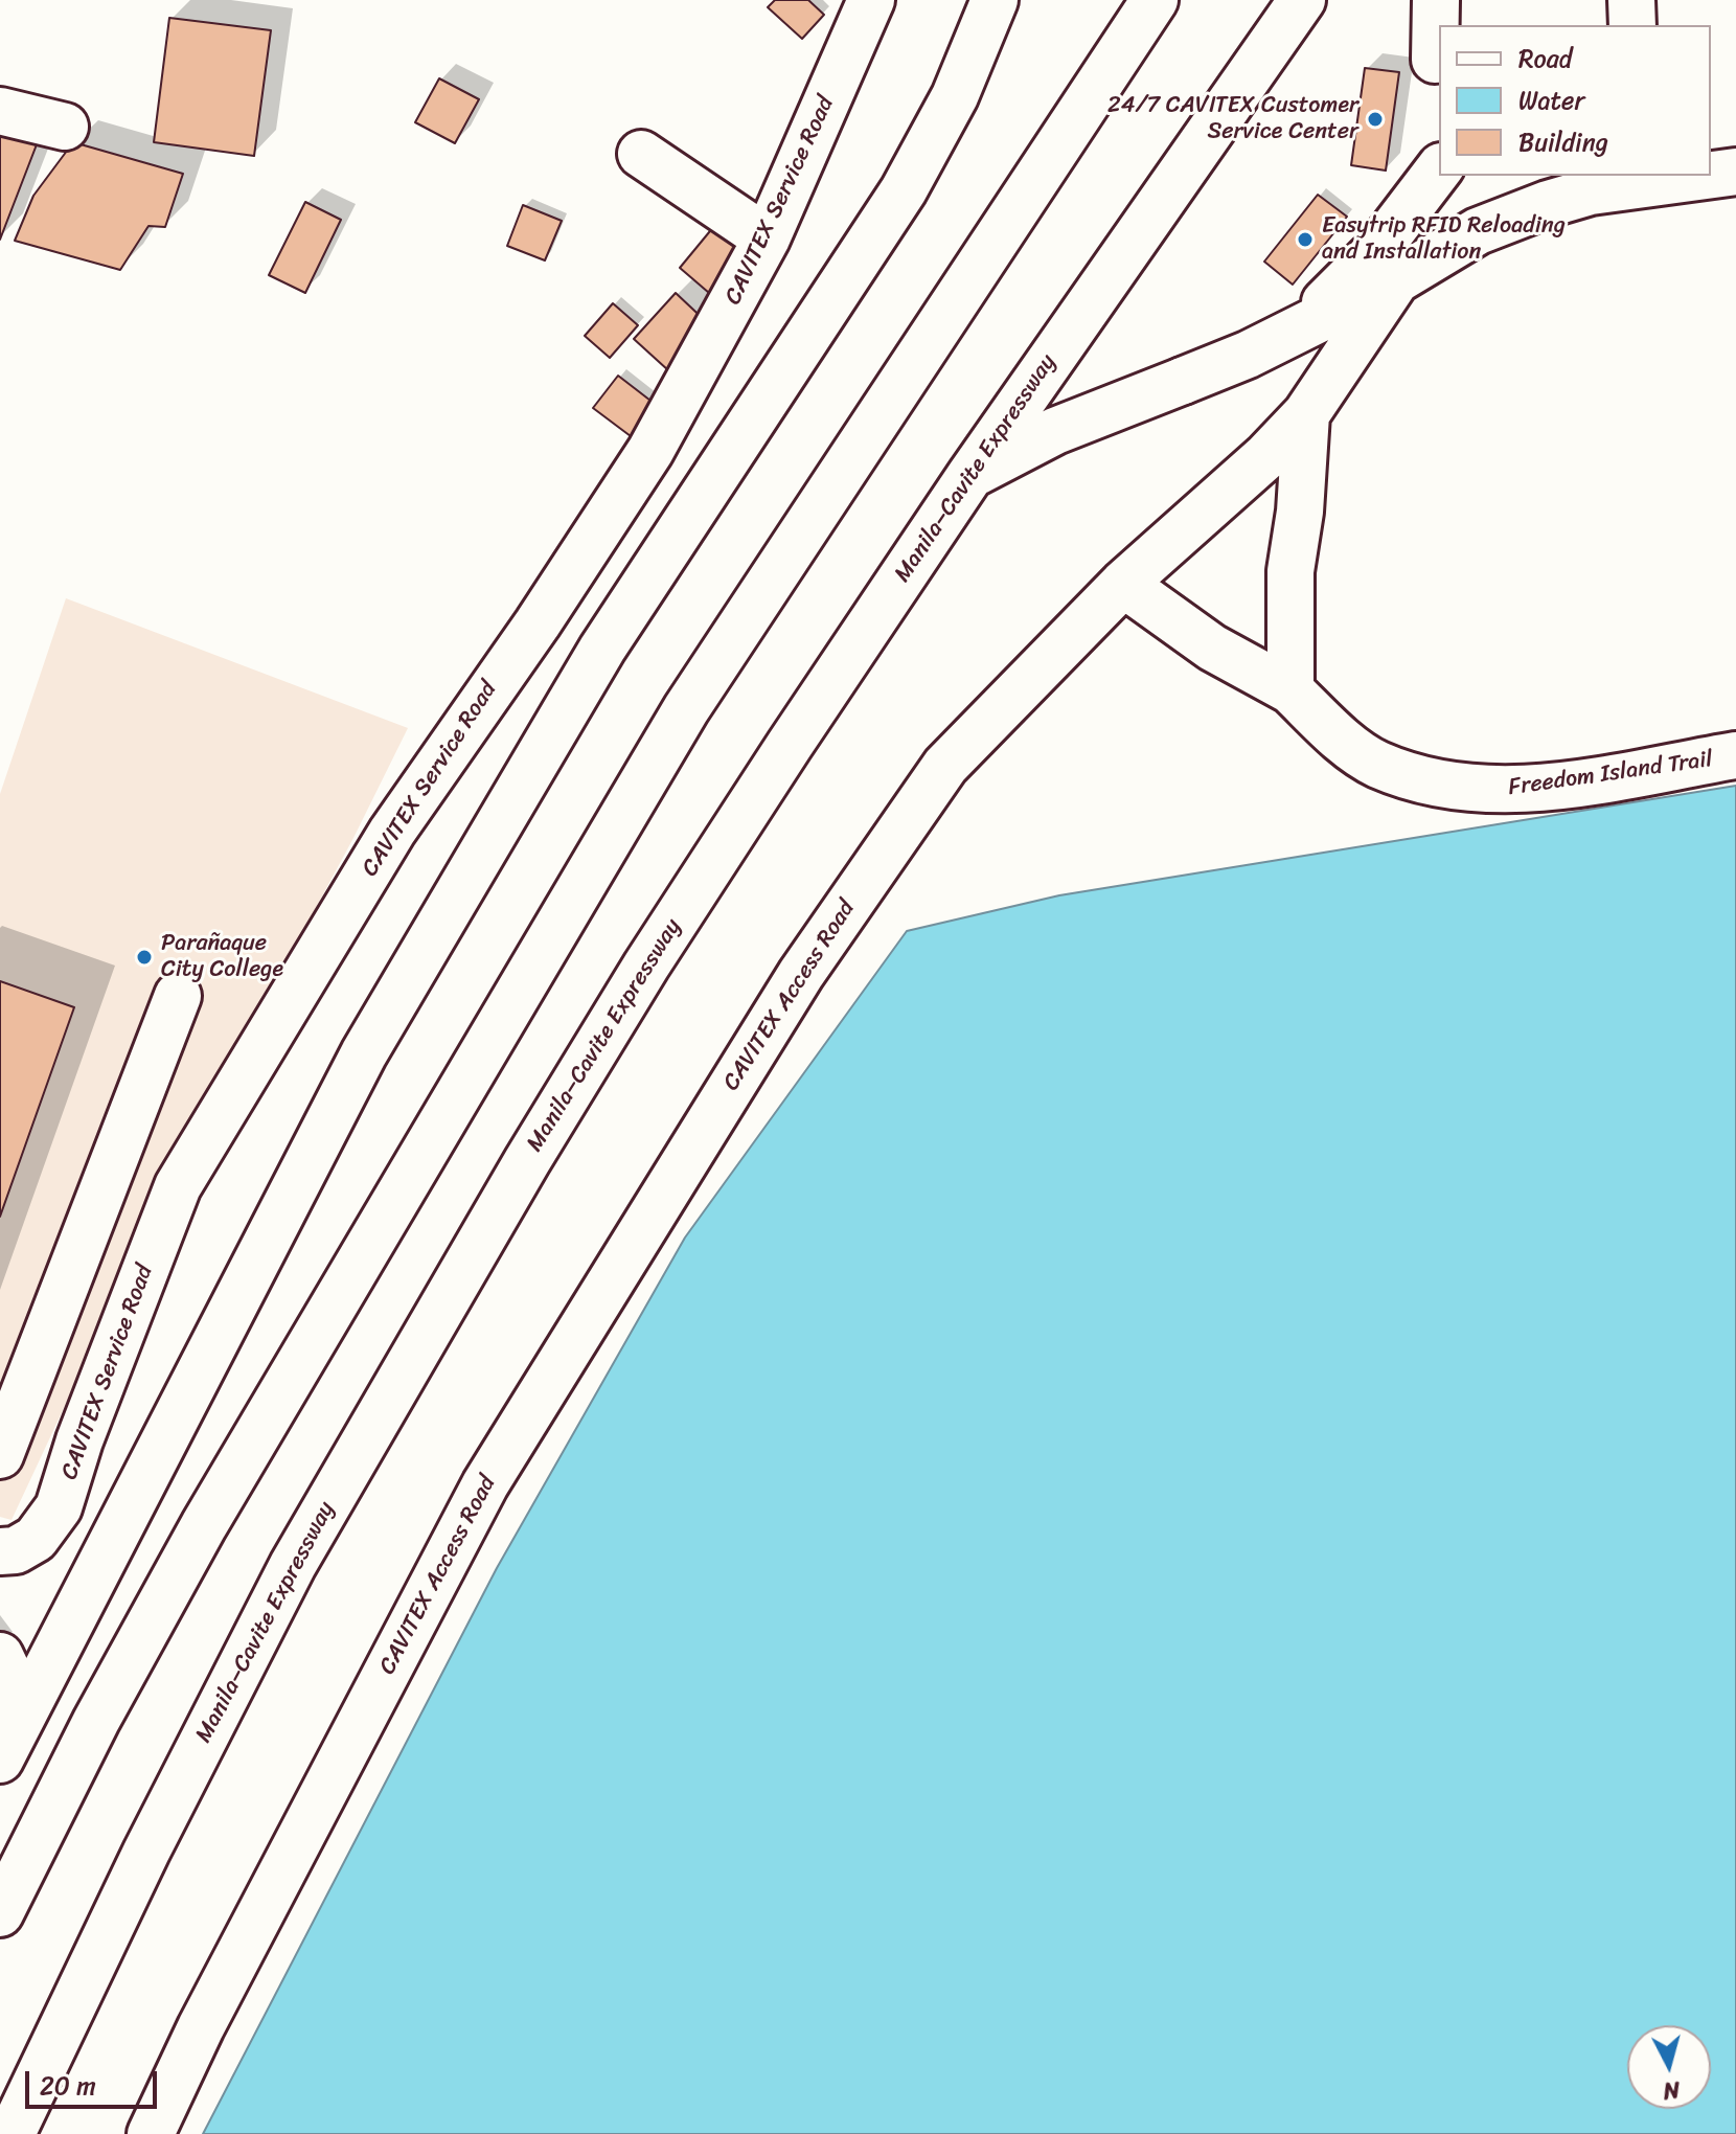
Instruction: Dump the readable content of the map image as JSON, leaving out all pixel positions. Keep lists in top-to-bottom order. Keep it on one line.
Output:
{"streets":{"main road":["CAVITEX Service Road","Manila–Cavite Expressway","Freedom Island Trail","CAVITEX Access Road"]},"crossings":[["Freedom Island Trail","CAVITEX Access Road"]],"places":["24/7 CAVITEX Customer Service Center","Easytrip RFID Reloading and Installation","Parañaque City College"],"legend":["Road","Water","Building"],"scale_bar":"20 m","north":"bottom"}
